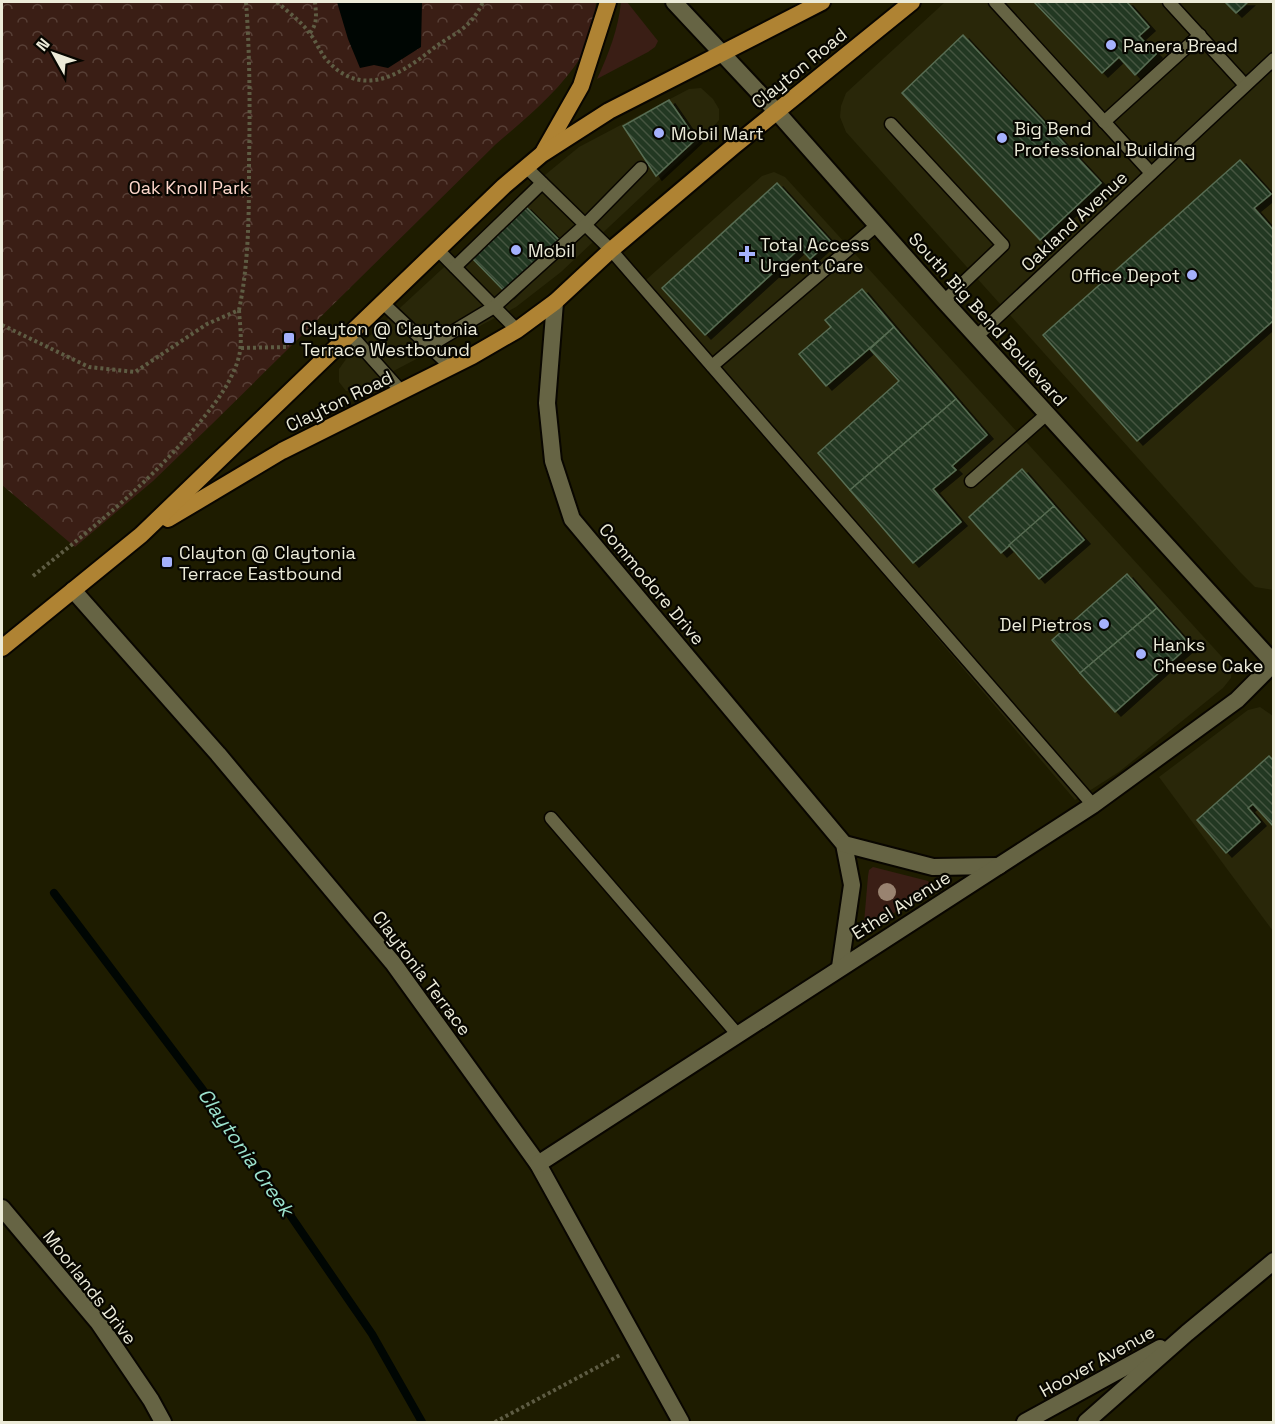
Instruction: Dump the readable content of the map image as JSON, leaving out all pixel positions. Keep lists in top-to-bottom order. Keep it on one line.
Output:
{"streets":{"main road":["Clayton Road"],"street":["South Big Bend Boulevard","Commodore Drive","Ethel Avenue","Claytonia Terrace","Moorlands Drive","Hoover Avenue"],"lane":["Oakland Avenue"]},"crossings":[["Clayton Road","South Big Bend Boulevard"],["Clayton Road","Commodore Drive"],["Clayton Road","Claytonia Terrace"],["Oakland Avenue","South Big Bend Boulevard"],["South Big Bend Boulevard","Ethel Avenue"],["Commodore Drive","Ethel Avenue"],["Ethel Avenue","Claytonia Terrace"]],"water":["Claytonia Creek"],"parks":["Oak Knoll Park"],"places":{"other":["Panera Bread","Mobil Mart","Big Bend Professional Building","Mobil","Office Depot","Del Pietros","Hanks Cheese Cake"],"health":["Total Access Urgent Care"],"transit":["Clayton @ Claytonia Terrace Westbound","Clayton @ Claytonia Terrace Eastbound"]},"north":"top left"}
